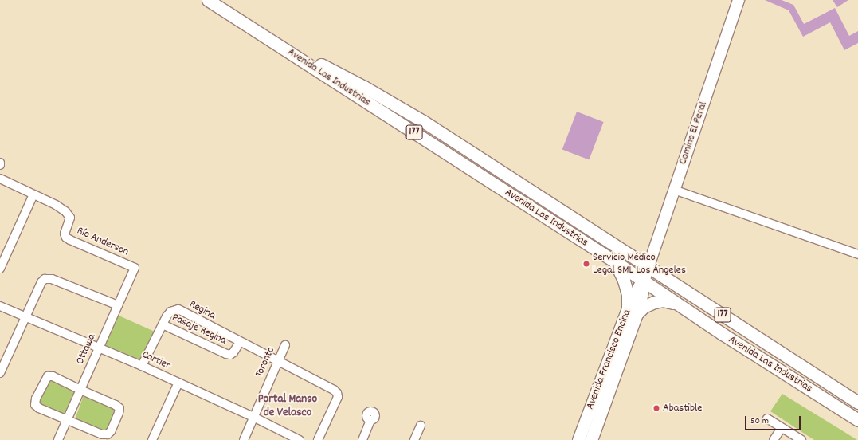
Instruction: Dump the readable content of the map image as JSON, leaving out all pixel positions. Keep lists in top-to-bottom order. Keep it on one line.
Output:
{"streets":{"main road":["Avenida Las Industrias","177","Avenida Francisco Encina"],"street":["Camino El Peral","Río Anderson","Regina","Pasaje Regina","Ottawa","Cartier","Toronto"]},"crossings":[["Avenida Las Industrias","Camino El Peral"],["Avenida Las Industrias","Avenida Francisco Encina"],["Camino El Peral","Avenida Francisco Encina"],["Río Anderson","Ottawa"],["Regina","Pasaje Regina"],["Regina","Cartier"],["Regina","Toronto"],["Ottawa","Cartier"],["Cartier","Toronto"]],"districts":["Portal Manso de Velasco"],"places":["Servicio Médico Legal SML Los Ángeles","Abastible"],"scale_bar":"50 m"}
